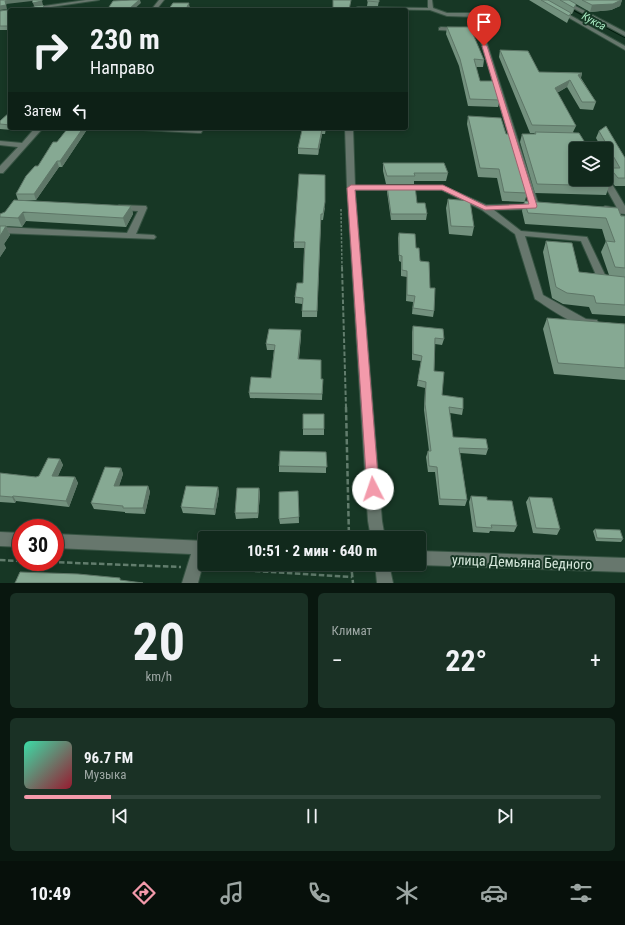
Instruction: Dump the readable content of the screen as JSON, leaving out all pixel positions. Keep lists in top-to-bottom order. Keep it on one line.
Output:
{"streets":{"street":["улица Демьяна Бедного"]},"water":["Кукса"],"page":{"turn":["230 m","Направо"],"then":"Затем","limit":"30","trip":"10:51 · 2 мин · 640 m","tile":[["20","km/h"],"Климат"],"heat":["−","22°","+"],"song":["96.7 FM","Музыка"],"tabs":"10:49"}}
